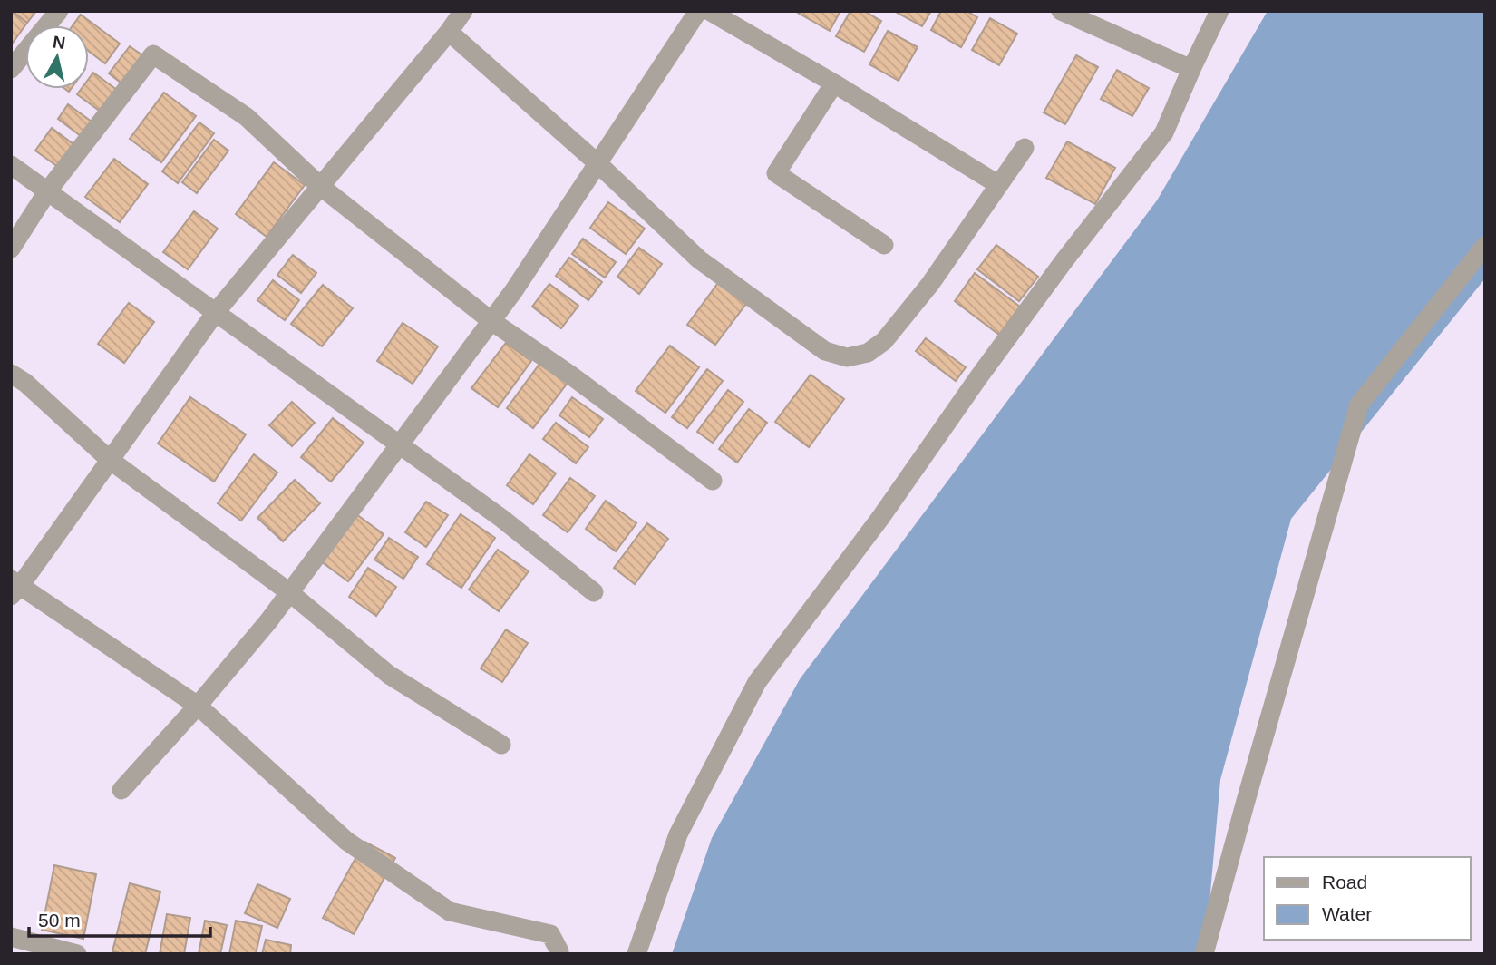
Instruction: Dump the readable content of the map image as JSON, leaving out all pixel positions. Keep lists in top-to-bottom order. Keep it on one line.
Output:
{"legend":["Road","Water"],"scale_bar":"50 m","north":"top"}
